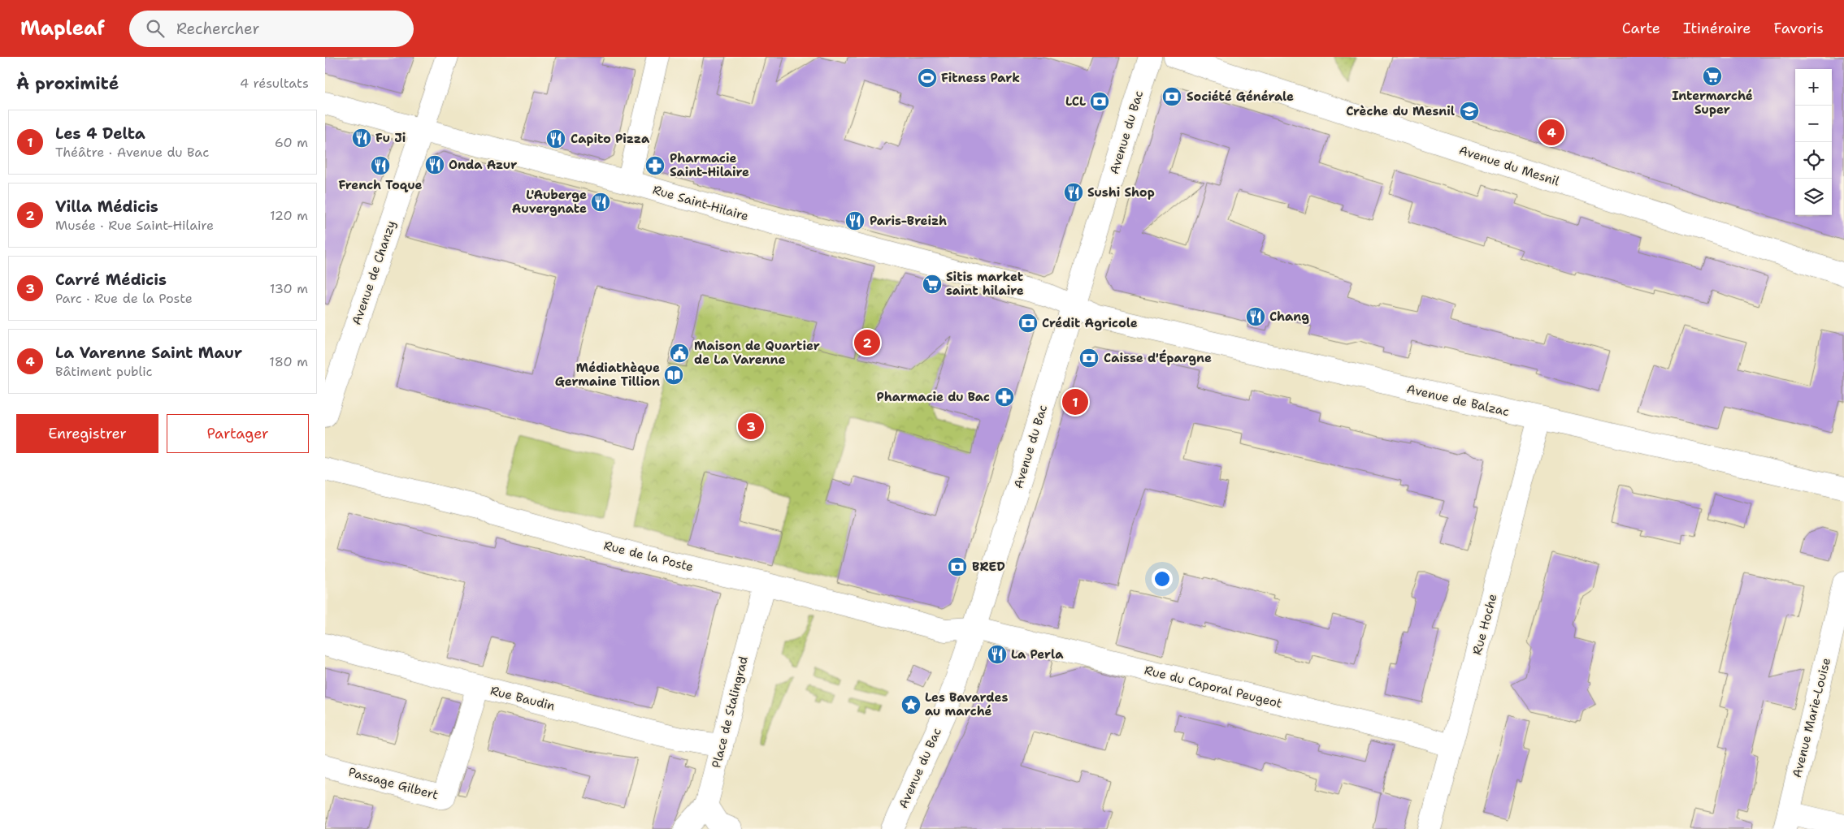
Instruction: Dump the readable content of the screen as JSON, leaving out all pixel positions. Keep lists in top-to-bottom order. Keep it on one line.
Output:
{"streets":{"street":["Avenue du Bac","Avenue du Mesnil","Rue Saint-Hilaire","Avenue de Chanzy","Avenue de Balzac","Rue de la Poste","Rue Hoche","Rue du Caporal Peugeot","Rue Baudin","Place de Stalingrad","Avenue Marie-Louise","Passage Gilbert"]},"crossings":[["Avenue du Bac","Rue Saint-Hilaire"],["Avenue du Bac","Avenue de Balzac"],["Avenue du Bac","Rue de la Poste"],["Avenue du Bac","Rue du Caporal Peugeot"],["Rue Saint-Hilaire","Avenue de Chanzy"],["Rue Saint-Hilaire","Avenue de Balzac"],["Avenue de Balzac","Rue Hoche"],["Rue de la Poste","Rue du Caporal Peugeot"],["Rue de la Poste","Place de Stalingrad"],["Rue Hoche","Rue du Caporal Peugeot"],["Rue Baudin","Place de Stalingrad"],["Rue Baudin","Passage Gilbert"]],"places":{"supermarket":["Intermarché Super","Sitis market saint hilaire"],"sports":["Fitness Park"],"bank":["Société Générale","LCL","Crédit Agricole","Caisse d'Épargne","BRED"],"school or university":["Crèche du Mesnil"],"restaurant":["Fu Ji","Capito Pizza","Onda Azur","French Toque","Sushi Shop","L'Auberge Auvergnate","Paris-Breizh","Chang","La Perla"],"pharmacy":["Pharmacie Saint-Hilaire","Pharmacie du Bac"],"public building":["Maison de Quartier de La Varenne"],"library":["Médiathèque Germaine Tillion"],"place":["Les Bavardes au marché"]},"page":{"header":"Mapleaf","search":"Rechercher","nav":["Carte","Itinéraire","Favoris"],"heading":["À proximité","4 résultats"],"map_buttons":["+","−"],"list":[{"mark":"1","name":"Les 4 Delta","note":"Théâtre · Avenue du Bac","value":"60 m"},{"mark":"2","name":"Villa Médicis","note":"Musée · Rue Saint-Hilaire","value":"120 m"},{"mark":"3","name":"Carré Médicis","note":"Parc · Rue de la Poste","value":"130 m"},{"mark":"4","name":"La Varenne Saint Maur","note":"Bâtiment public","value":"180 m"}],"pins":["4","2","1","3"],"buttons":["Enregistrer","Partager"]}}
